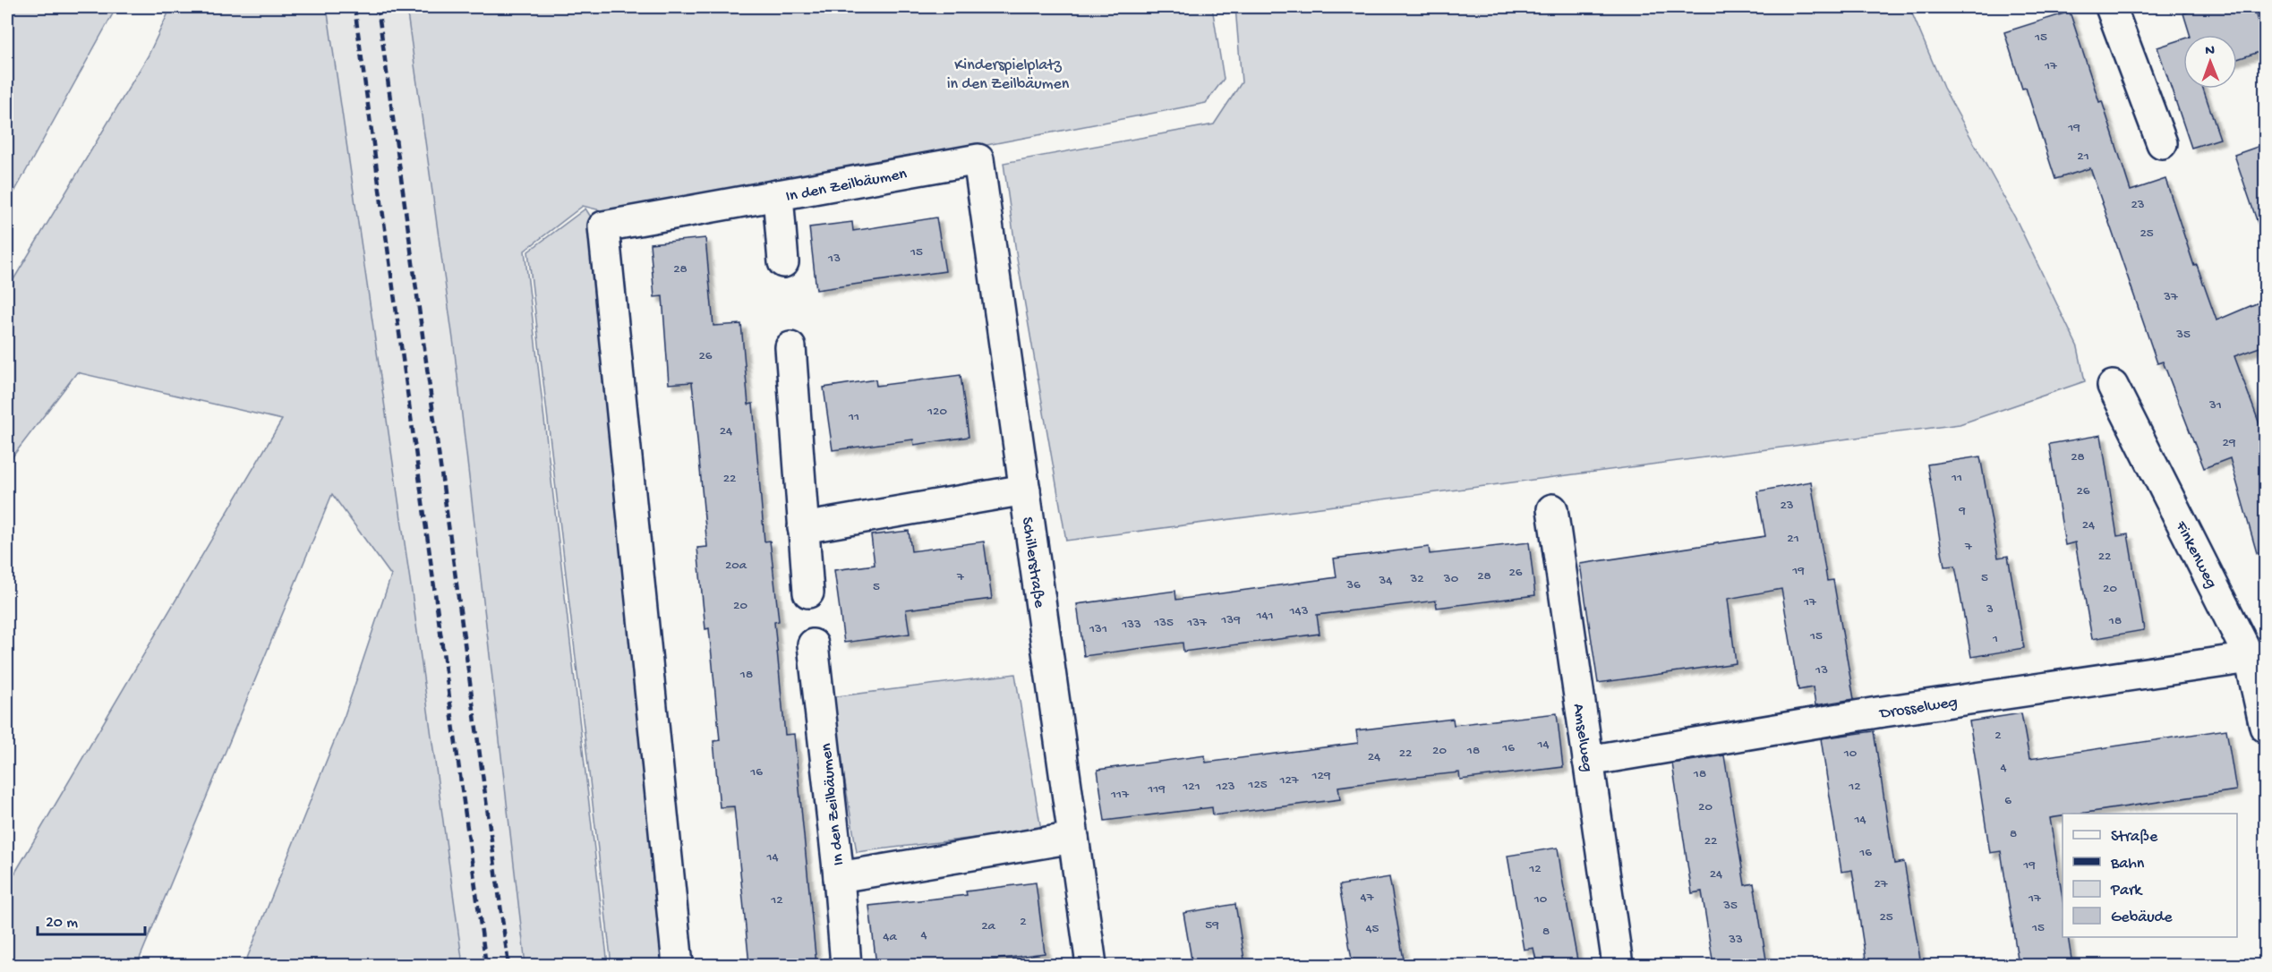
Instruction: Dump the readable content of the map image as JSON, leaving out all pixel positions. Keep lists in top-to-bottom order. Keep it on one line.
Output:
{"streets":{"street":["In den Zeilbäumen","Finkenweg","Schillerstraße","Drosselweg","Amselweg"]},"crossings":[["In den Zeilbäumen","Schillerstraße"],["Finkenweg","Drosselweg"],["Drosselweg","Amselweg"]],"parks":["Kinderspielplatz in den Zeilbäumen"],"house_numbers":["15","17","19","21","23","25","15","13","28","37","35","26","31","120","11","24","29","28","11","22","26","23","9","24","21","7","22","20a","19","26","28","7","5","32","30","34","36","5","20","17","20","3","143","141","139","18","135","137","133","131","15","1","13","18","2","14","16","20","18","22","10","24","4","16","18","129","127","125","121","123","12","119","117","6","20","14","8","22","16","14","19","12","24","27","47","17","10","12","35","25","2","59","2a","15","45","8","4","4a","33"],"legend":["Straße","Bahn","Park","Gebäude"],"scale_bar":"20 m","north":"top"}
